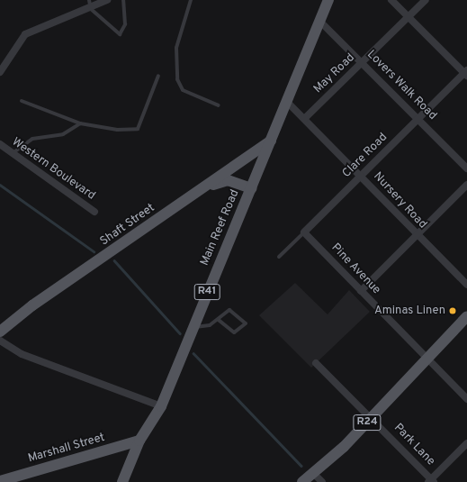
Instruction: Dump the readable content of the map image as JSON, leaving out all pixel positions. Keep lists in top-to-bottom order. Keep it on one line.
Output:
{"streets":{"main road":["Shaft Street","Main Reef Road","R41","R24","Marshall Street"],"street":["May Road","Lovers Walk Road","Clare Road","Western Boulevard","Nursery Road","Pine Avenue","Park Lane"]},"crossings":[["May Road","Lovers Walk Road"],["May Road","Nursery Road"],["Lovers Walk Road","Clare Road"],["Lovers Walk Road","Main Reef Road"],["Clare Road","Nursery Road"],["Clare Road","Pine Avenue"],["Nursery Road","Main Reef Road"],["Shaft Street","Main Reef Road"],["Main Reef Road","Marshall Street"],["Pine Avenue","R24"],["R24","Park Lane"]],"places":["Aminas Linen"]}
